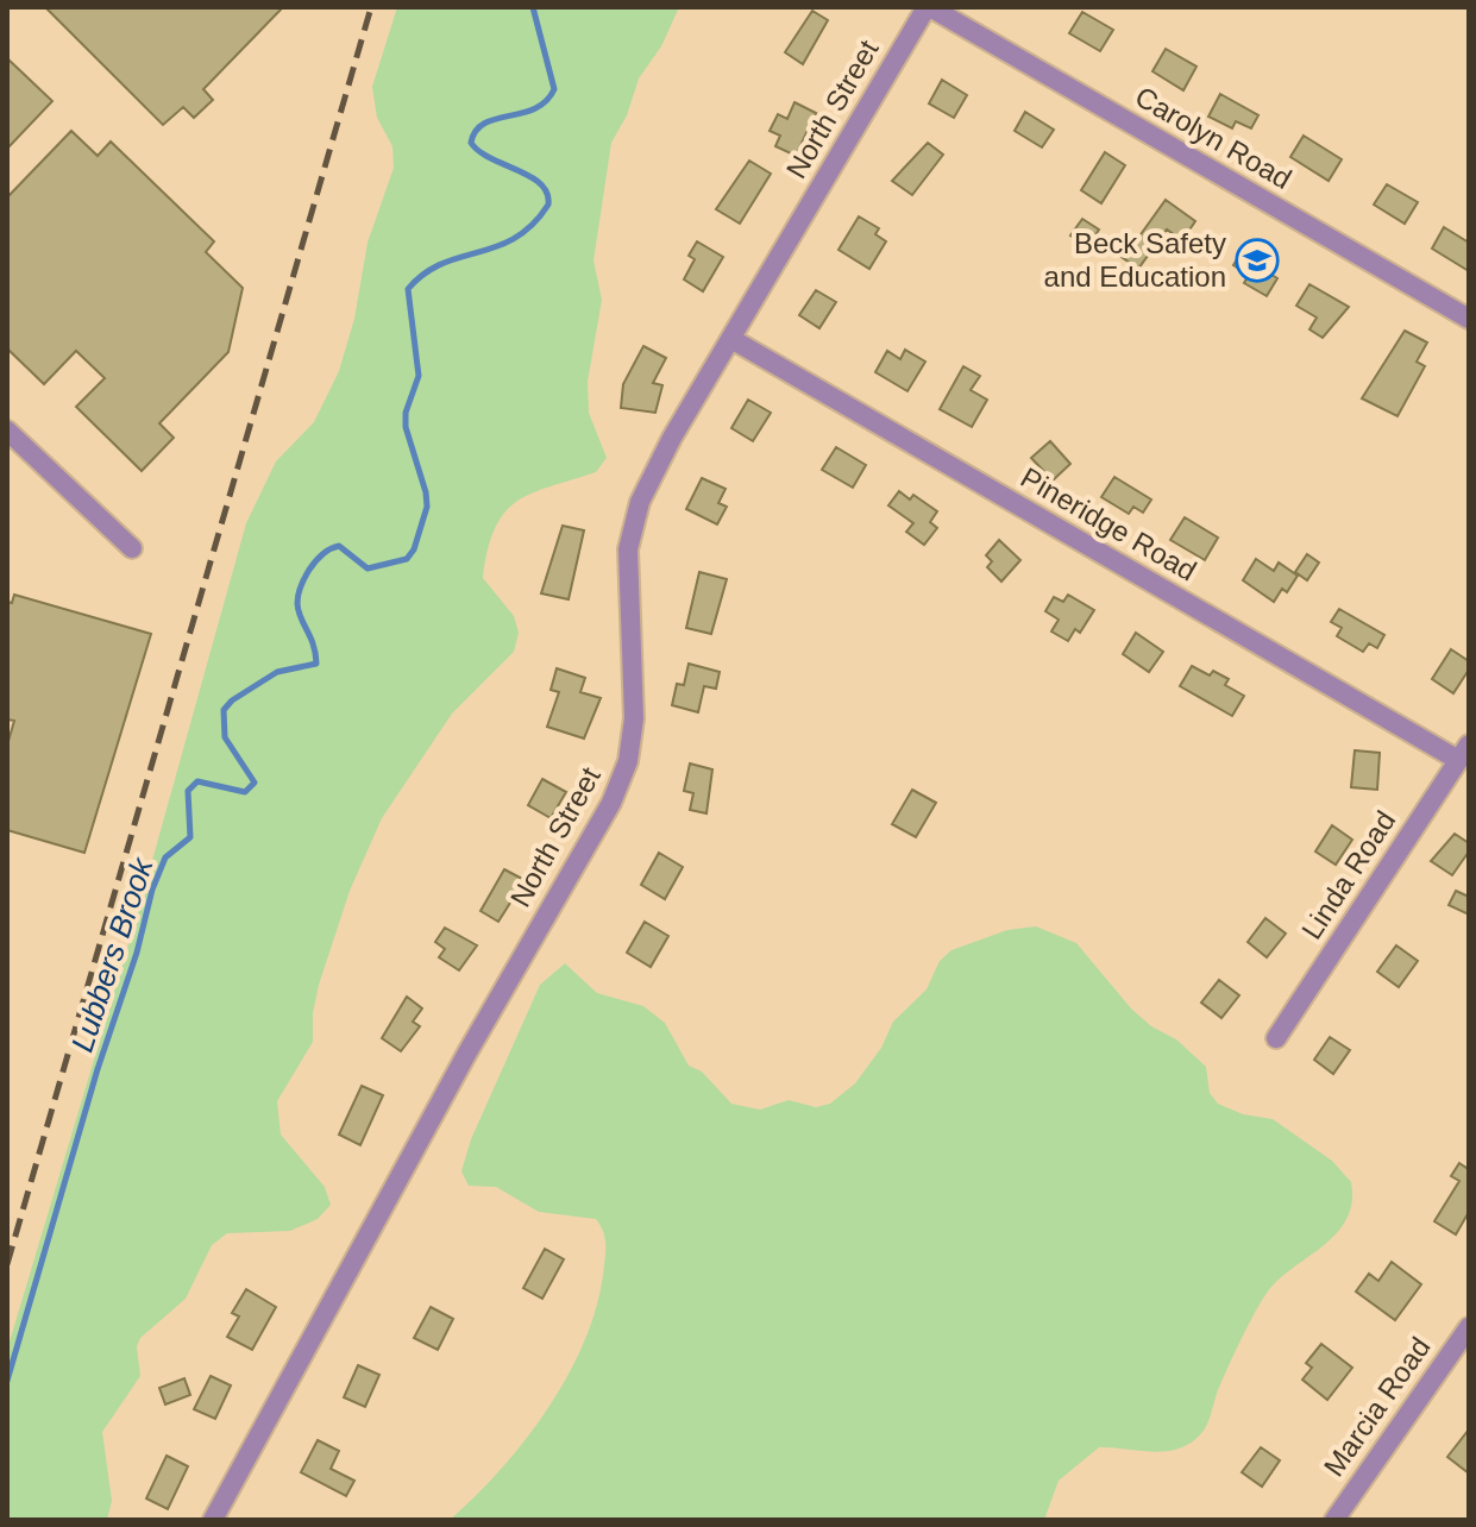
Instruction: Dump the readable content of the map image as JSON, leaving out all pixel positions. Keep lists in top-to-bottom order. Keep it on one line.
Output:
{"streets":{"street":["North Street","Carolyn Road","Pineridge Road","Linda Road","Marcia Road"]},"crossings":[["North Street","Carolyn Road"],["North Street","Pineridge Road"],["Pineridge Road","Linda Road"]],"water":["Lubbers Brook"],"places":{"school or university":["Beck Safety and Education"]}}
